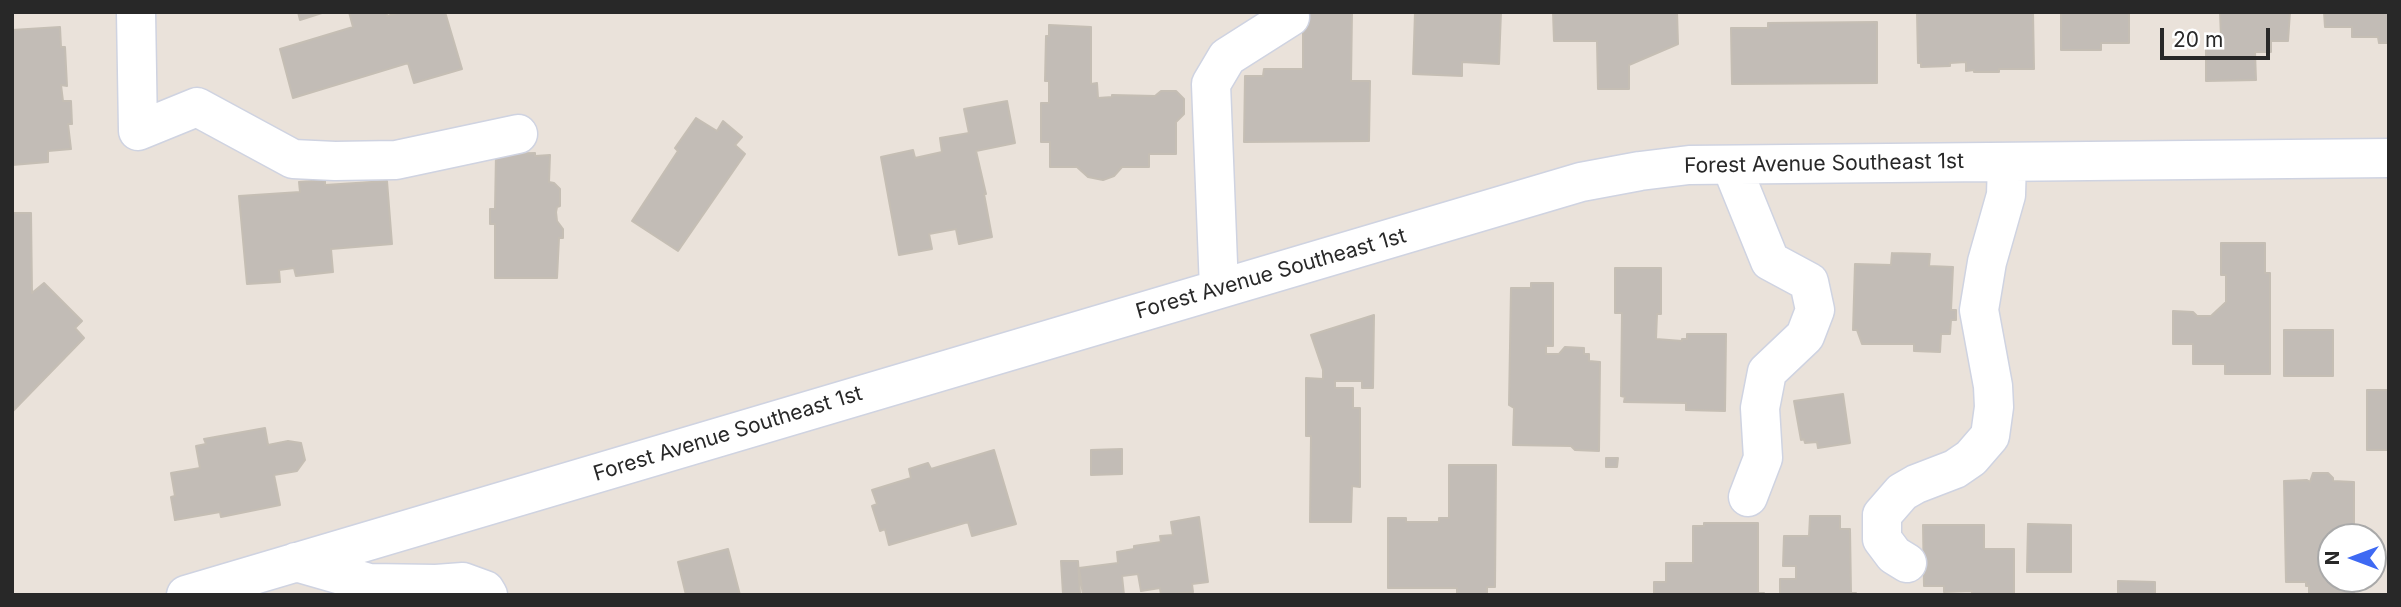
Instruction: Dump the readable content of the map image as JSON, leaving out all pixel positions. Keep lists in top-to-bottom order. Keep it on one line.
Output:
{"streets":{"street":["Forest Avenue Southeast 1st"]},"scale_bar":"20 m","north":"left"}
